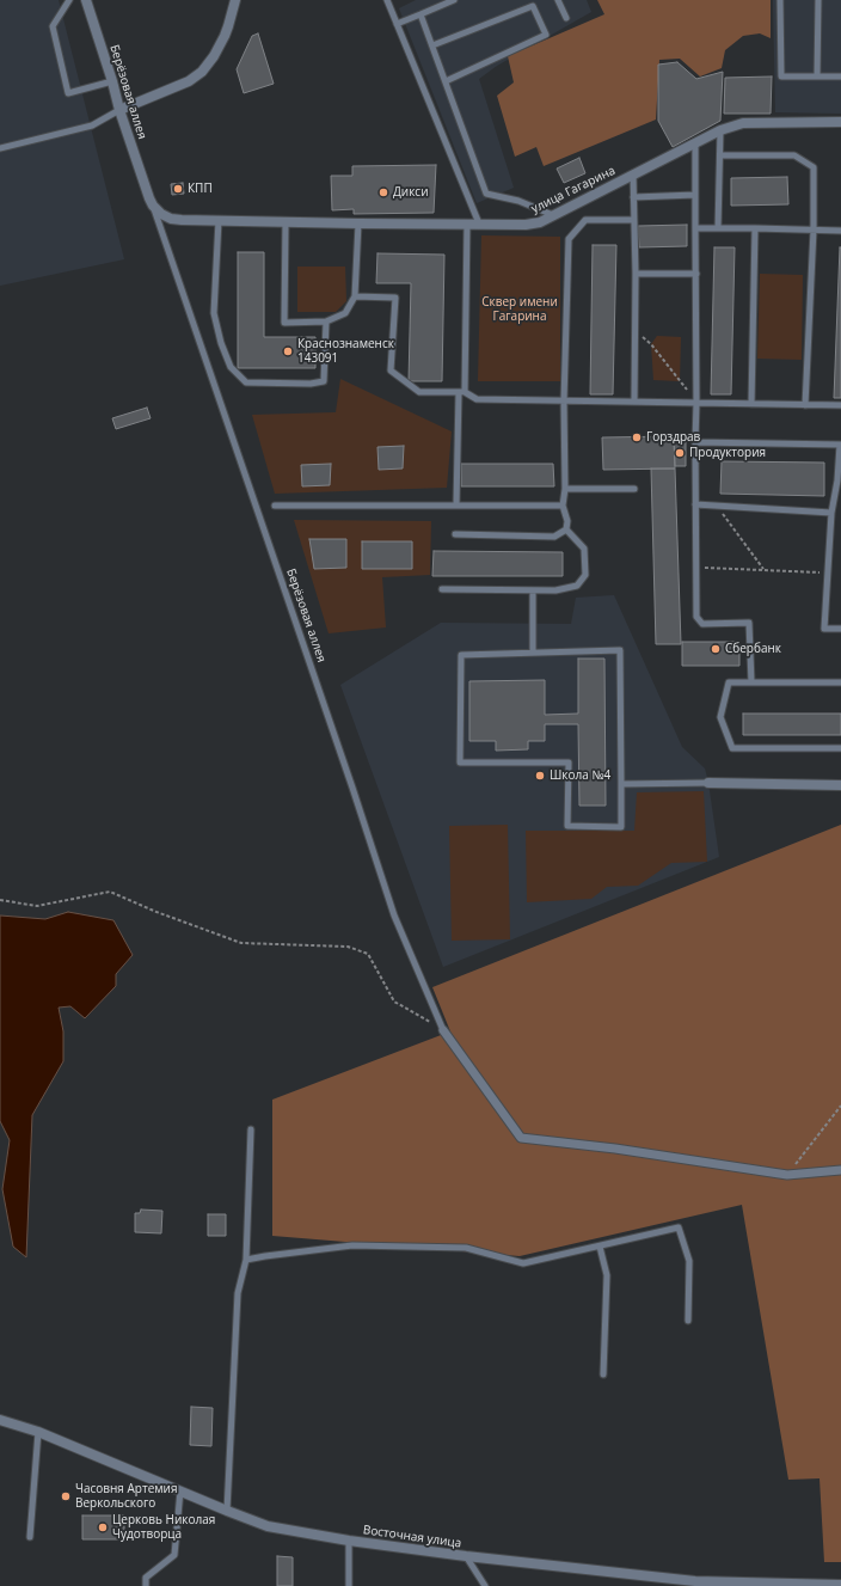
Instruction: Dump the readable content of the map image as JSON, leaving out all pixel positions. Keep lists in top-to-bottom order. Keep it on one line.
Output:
{"streets":{"street":["Берёзовая аллея","улица Гагарина","Восточная улица"]},"crossings":[["Берёзовая аллея","улица Гагарина"]],"parks":["Сквер имени Гагарина"],"places":["КПП","Дикси","Краснознаменск 143091","Горздрав","Продуктория","Сбербанк","Школа №4","Часовня Артемия Веркольского","Церковь Николая Чудотворца"]}
